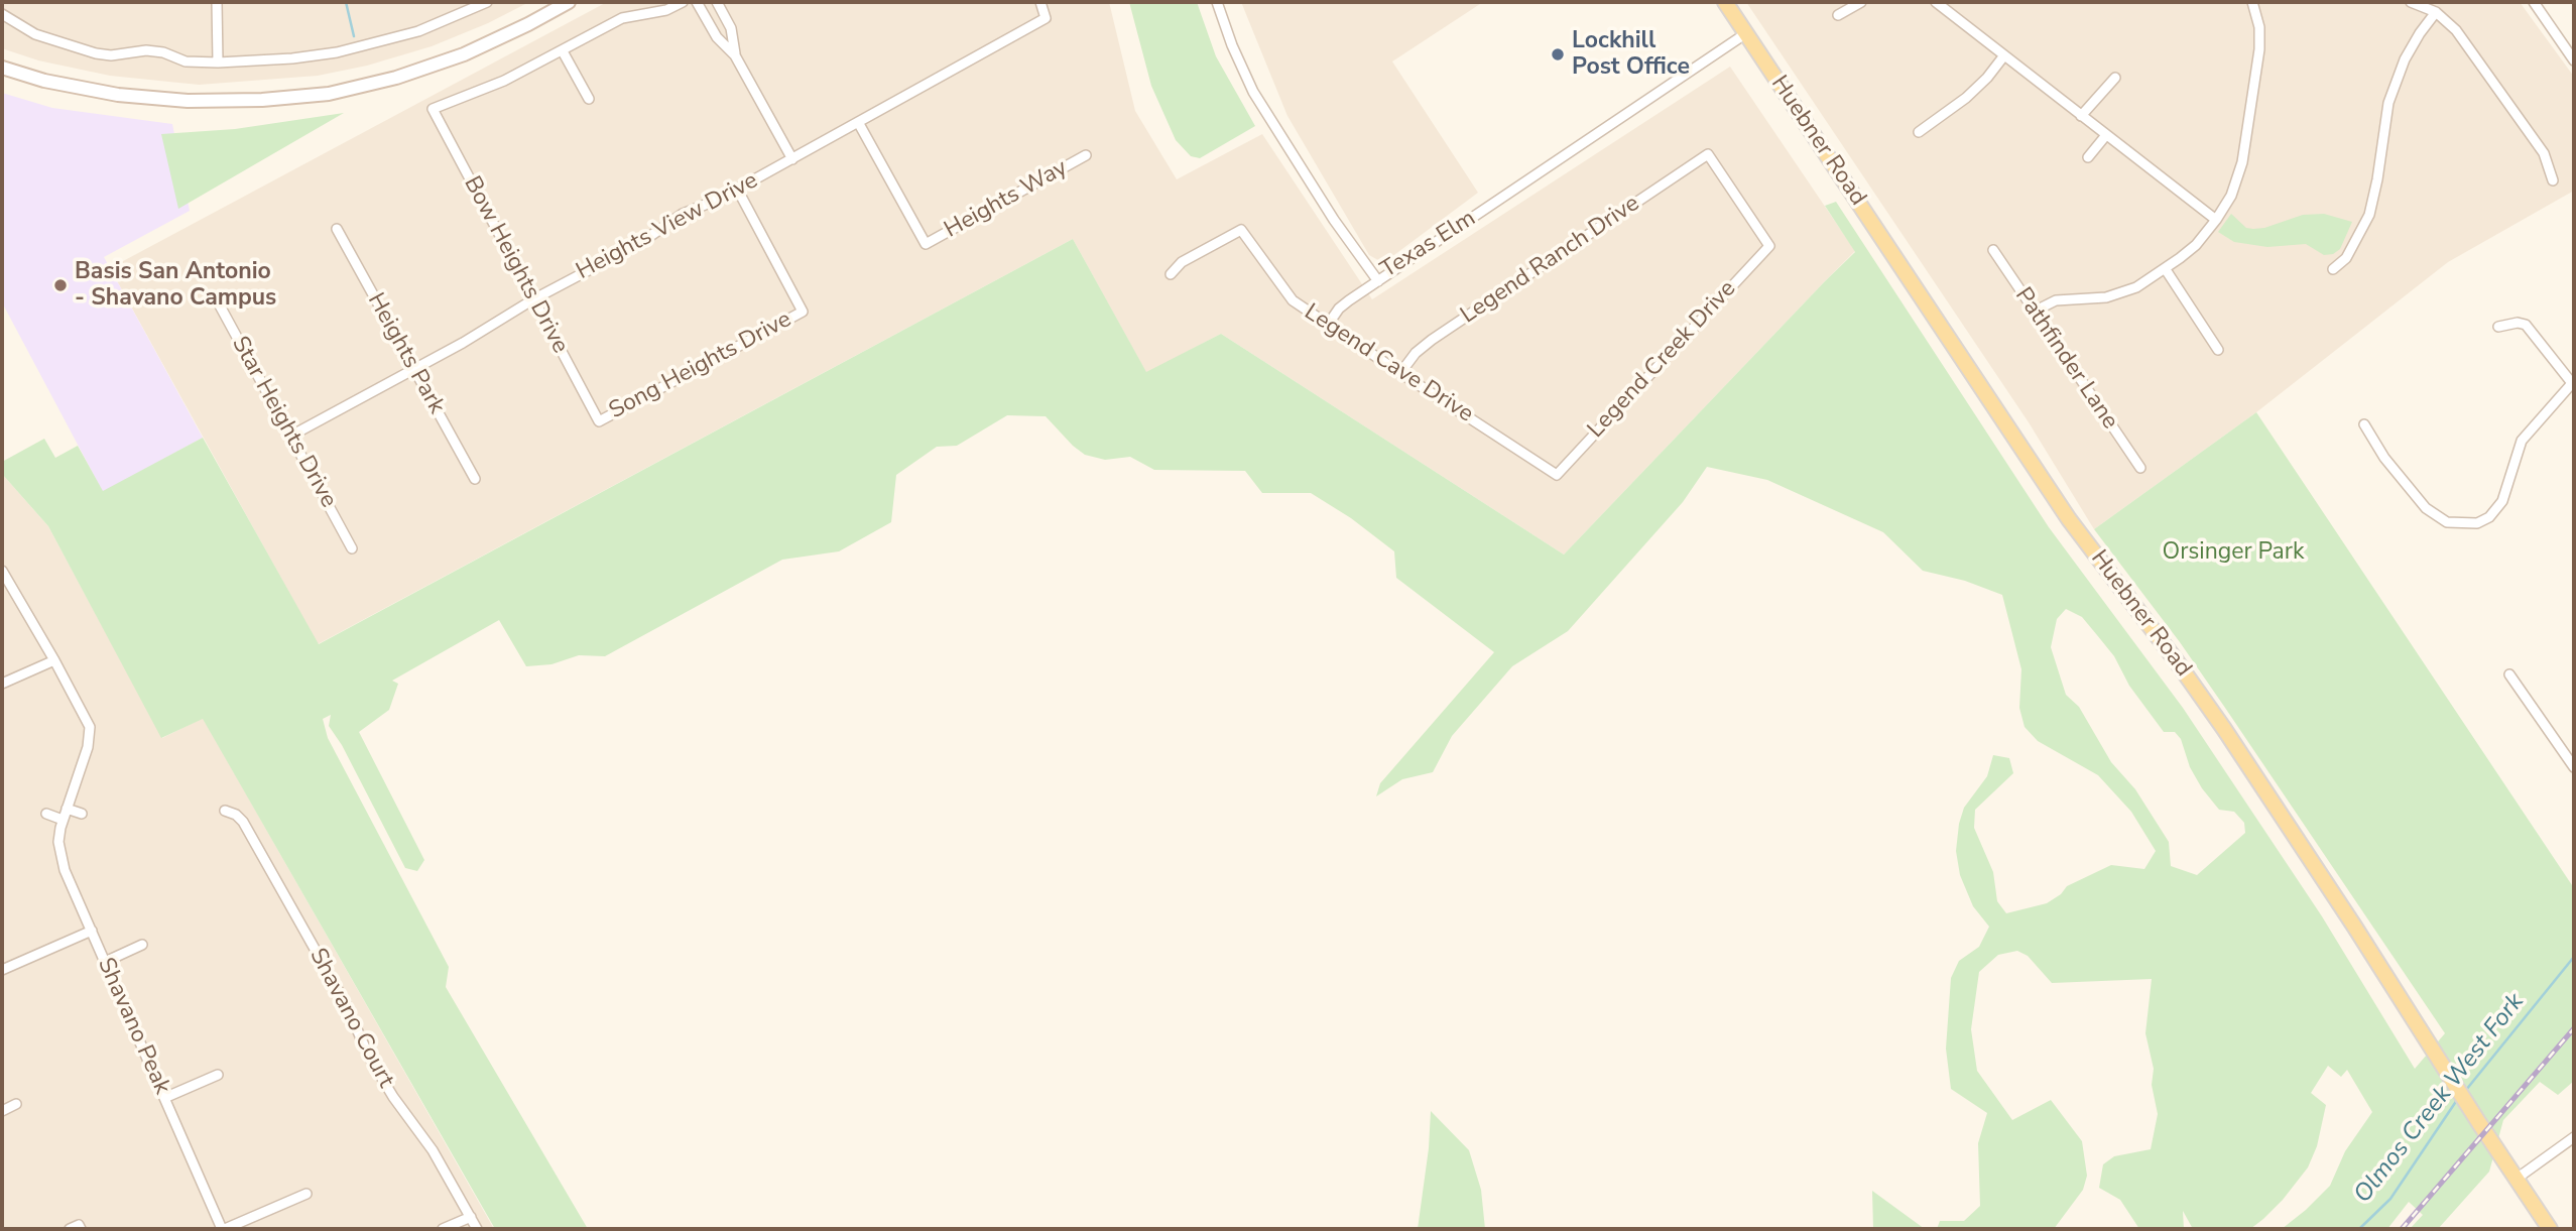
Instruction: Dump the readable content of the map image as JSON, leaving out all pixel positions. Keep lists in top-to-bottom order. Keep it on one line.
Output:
{"streets":{"main road":["Huebner Road"],"street":["Heights Way","Heights View Drive","Texas Elm","Legend Ranch Drive","Bow Heights Drive","Heights Park","Pathfinder Lane","Legend Creek Drive","Legend Cave Drive","Song Heights Drive","Star Heights Drive","Shavano Court","Shavano Peak"]},"crossings":[["Huebner Road","Texas Elm"],["Heights Way","Heights View Drive"],["Heights View Drive","Bow Heights Drive"],["Heights View Drive","Heights Park"],["Heights View Drive","Song Heights Drive"],["Heights View Drive","Star Heights Drive"],["Legend Ranch Drive","Legend Creek Drive"],["Legend Ranch Drive","Legend Cave Drive"],["Bow Heights Drive","Song Heights Drive"],["Legend Creek Drive","Legend Cave Drive"]],"water":["Olmos Creek West Fork"],"parks":["Orsinger Park"],"places":["Lockhill Post Office","Basis San Antonio - Shavano Campus"]}
